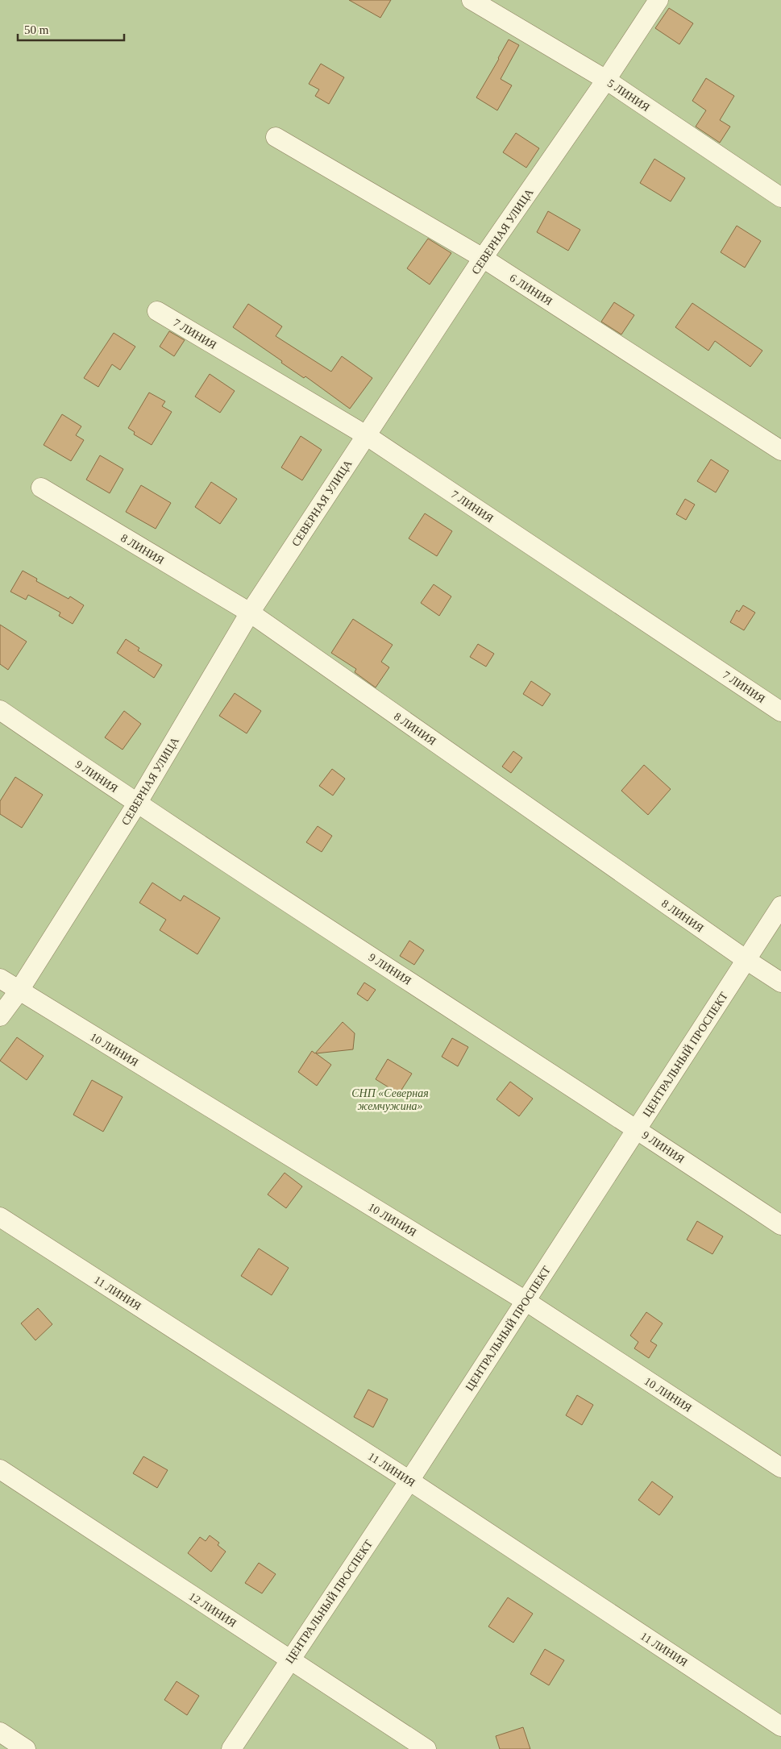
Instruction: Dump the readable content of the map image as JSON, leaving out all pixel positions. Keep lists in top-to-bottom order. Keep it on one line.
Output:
{"streets":{"street":["5 ЛИНИЯ","СЕВЕРНАЯ УЛИЦА","6 ЛИНИЯ","7 ЛИНИЯ","8 ЛИНИЯ","9 ЛИНИЯ","10 ЛИНИЯ","ЦЕНТРАЛЬНЫЙ ПРОСПЕКТ","11 ЛИНИЯ","12 ЛИНИЯ"]},"crossings":[["5 ЛИНИЯ","СЕВЕРНАЯ УЛИЦА"],["СЕВЕРНАЯ УЛИЦА","6 ЛИНИЯ"],["СЕВЕРНАЯ УЛИЦА","7 ЛИНИЯ"],["СЕВЕРНАЯ УЛИЦА","8 ЛИНИЯ"],["СЕВЕРНАЯ УЛИЦА","9 ЛИНИЯ"],["СЕВЕРНАЯ УЛИЦА","10 ЛИНИЯ"],["8 ЛИНИЯ","ЦЕНТРАЛЬНЫЙ ПРОСПЕКТ"],["9 ЛИНИЯ","ЦЕНТРАЛЬНЫЙ ПРОСПЕКТ"],["10 ЛИНИЯ","ЦЕНТРАЛЬНЫЙ ПРОСПЕКТ"],["ЦЕНТРАЛЬНЫЙ ПРОСПЕКТ","11 ЛИНИЯ"],["ЦЕНТРАЛЬНЫЙ ПРОСПЕКТ","12 ЛИНИЯ"]],"parks":["СНП «Северная жемчужина»"],"scale_bar":"50 m"}
